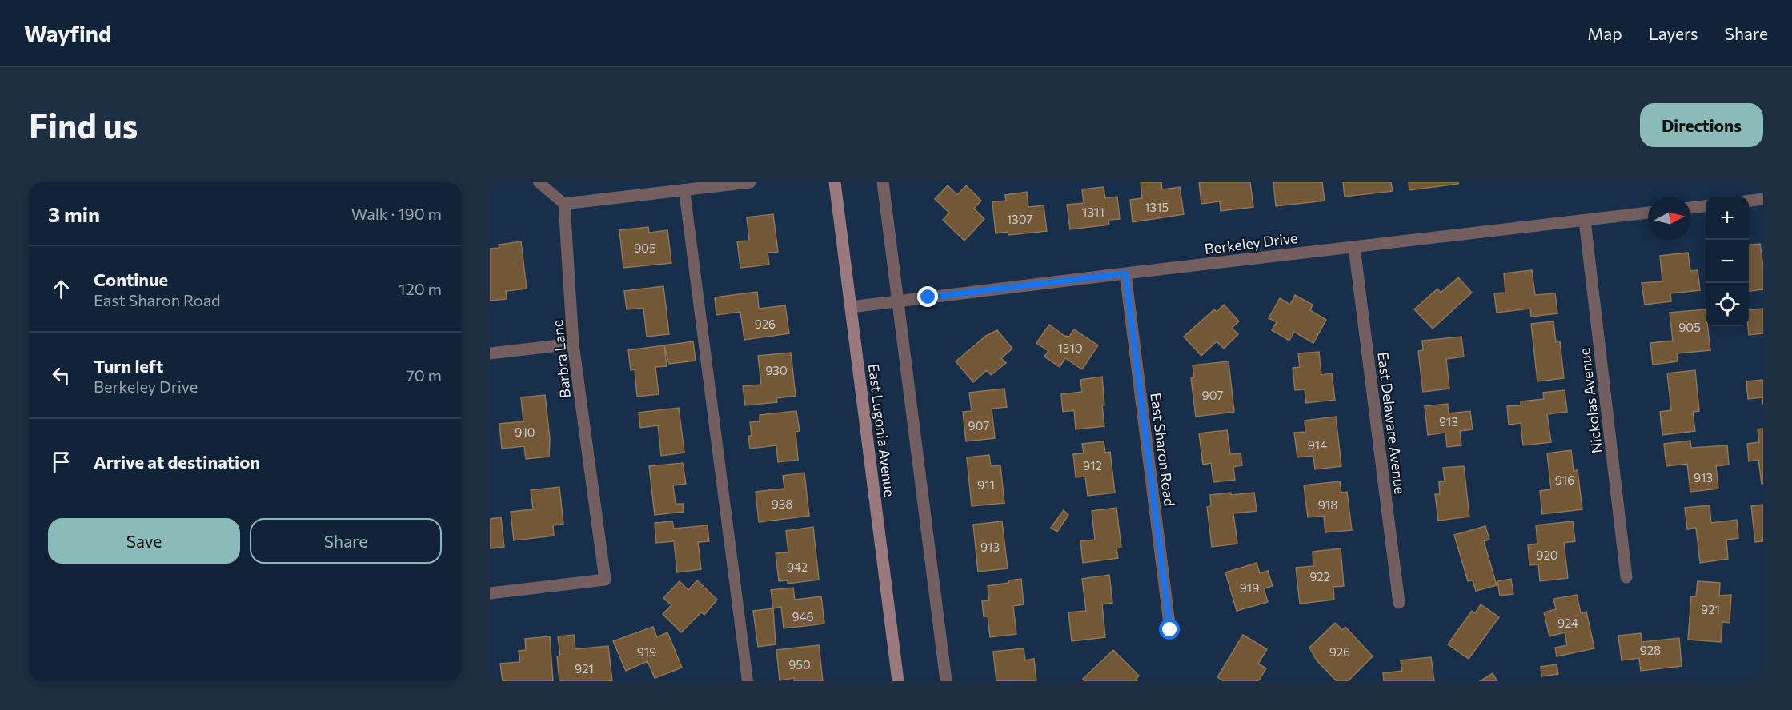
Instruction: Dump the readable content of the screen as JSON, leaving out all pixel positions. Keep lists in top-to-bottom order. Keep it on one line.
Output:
{"streets":{"main road":["East Lugonia Avenue"],"street":["Berkeley Drive","Barbra Lane","Nickolas Avenue","East Delaware Avenue","East Sharon Road"]},"crossings":[["Berkeley Drive","Nickolas Avenue"],["Berkeley Drive","East Delaware Avenue"],["Berkeley Drive","East Lugonia Avenue"],["Berkeley Drive","East Sharon Road"]],"house_numbers":["1315","1311","1307","905","926","905","1310","930","907","913","907","910","914","912","913","916","911","938","918","913","920","942","922","919","921","946","924","928","919","926","950","921"],"north":"right","page":{"header":"Wayfind","nav":["Map","Layers","Share"],"buttons":["Directions",["Save","Share"]],"title":"Find us","heading":["3 min","Walk · 190 m"],"map_buttons":["+","−"],"list":[["Continue","East Sharon Road","120 m"],["Turn left","Berkeley Drive","70 m"],"Arrive at destination"]}}
